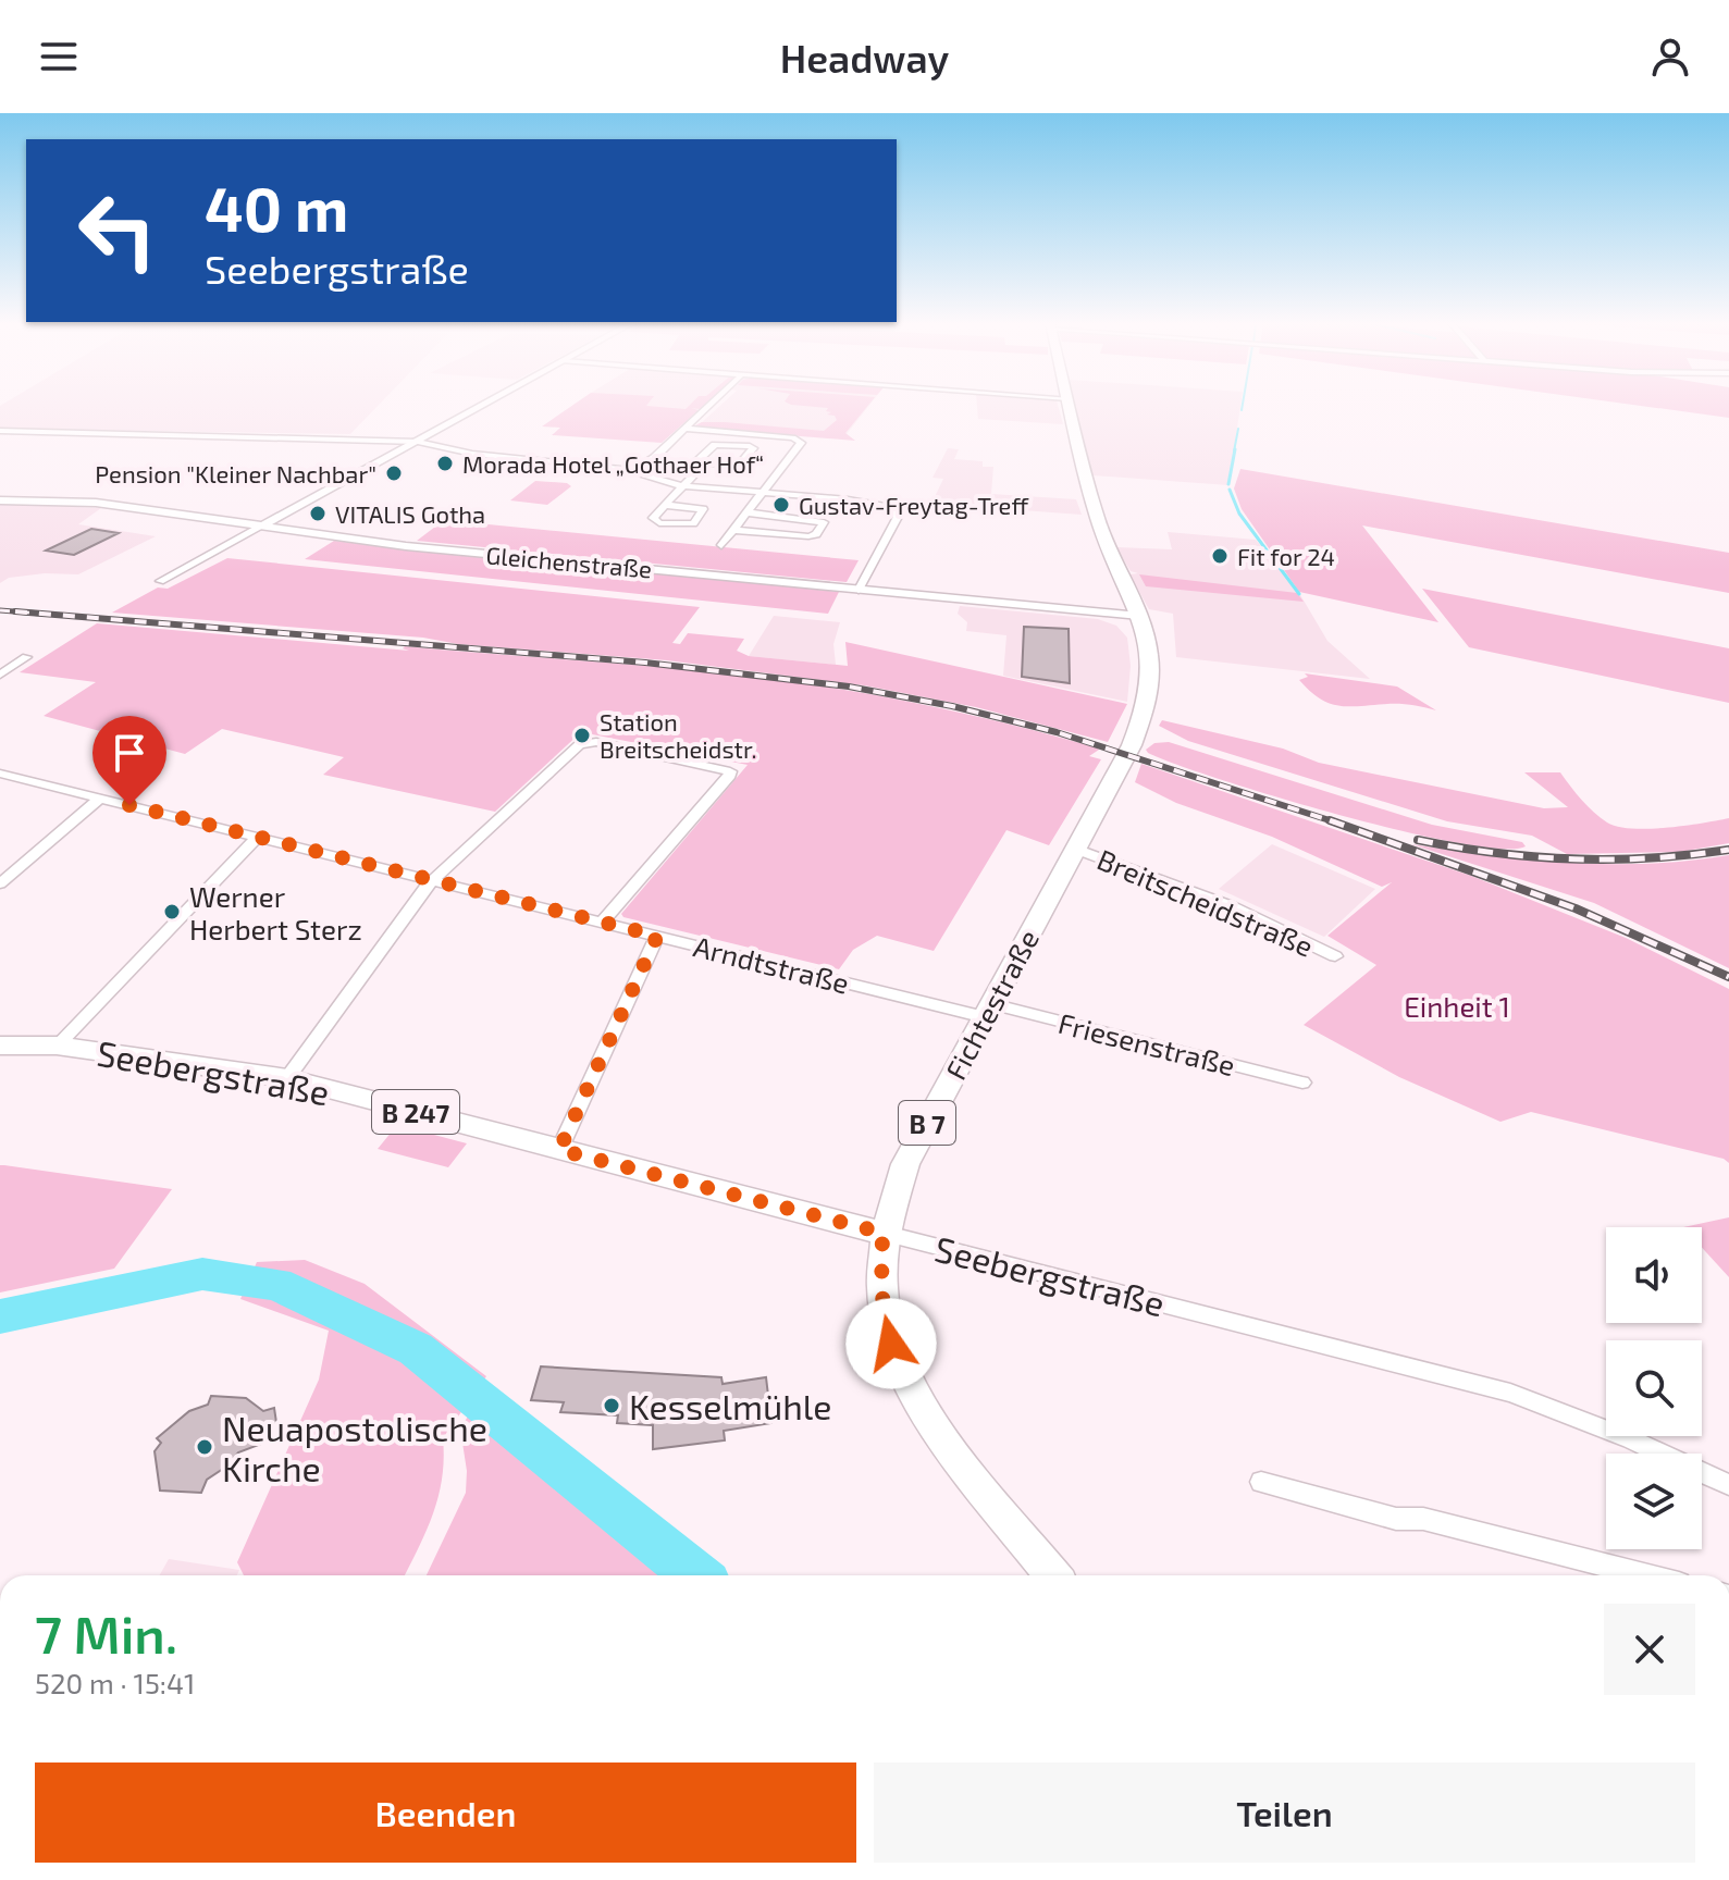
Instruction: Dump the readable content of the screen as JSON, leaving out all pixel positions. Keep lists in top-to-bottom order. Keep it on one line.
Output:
{"streets":{"main road":["Fichtestraße","Seebergstraße","B 247","B 7"],"street":["Gleichenstraße","Breitscheidstraße","Arndtstraße","Friesenstraße"]},"crossings":[["Gleichenstraße","Fichtestraße"],["Gleichenstraße","B 7"],["Breitscheidstraße","Fichtestraße"],["Arndtstraße","Fichtestraße"],["Arndtstraße","Friesenstraße"],["Fichtestraße","Friesenstraße"],["Fichtestraße","Seebergstraße"],["Fichtestraße","B 7"],["Seebergstraße","B 7"]],"parks":["Einheit 1"],"places":["Morada Hotel „Gothaer Hof“","Pension \"Kleiner Nachbar\"","Gustav-Freytag-Treff","VITALIS Gotha","Fit for 24","Station Breitscheidstr.","Werner Herbert Sterz","Kesselmühle","Neuapostolische Kirche"],"page":{"header":"Headway","turn":["40 m","Seebergstraße"],"heading":["7 Min.","520 m · 15:41"],"buttons":["Beenden","Teilen"]}}
